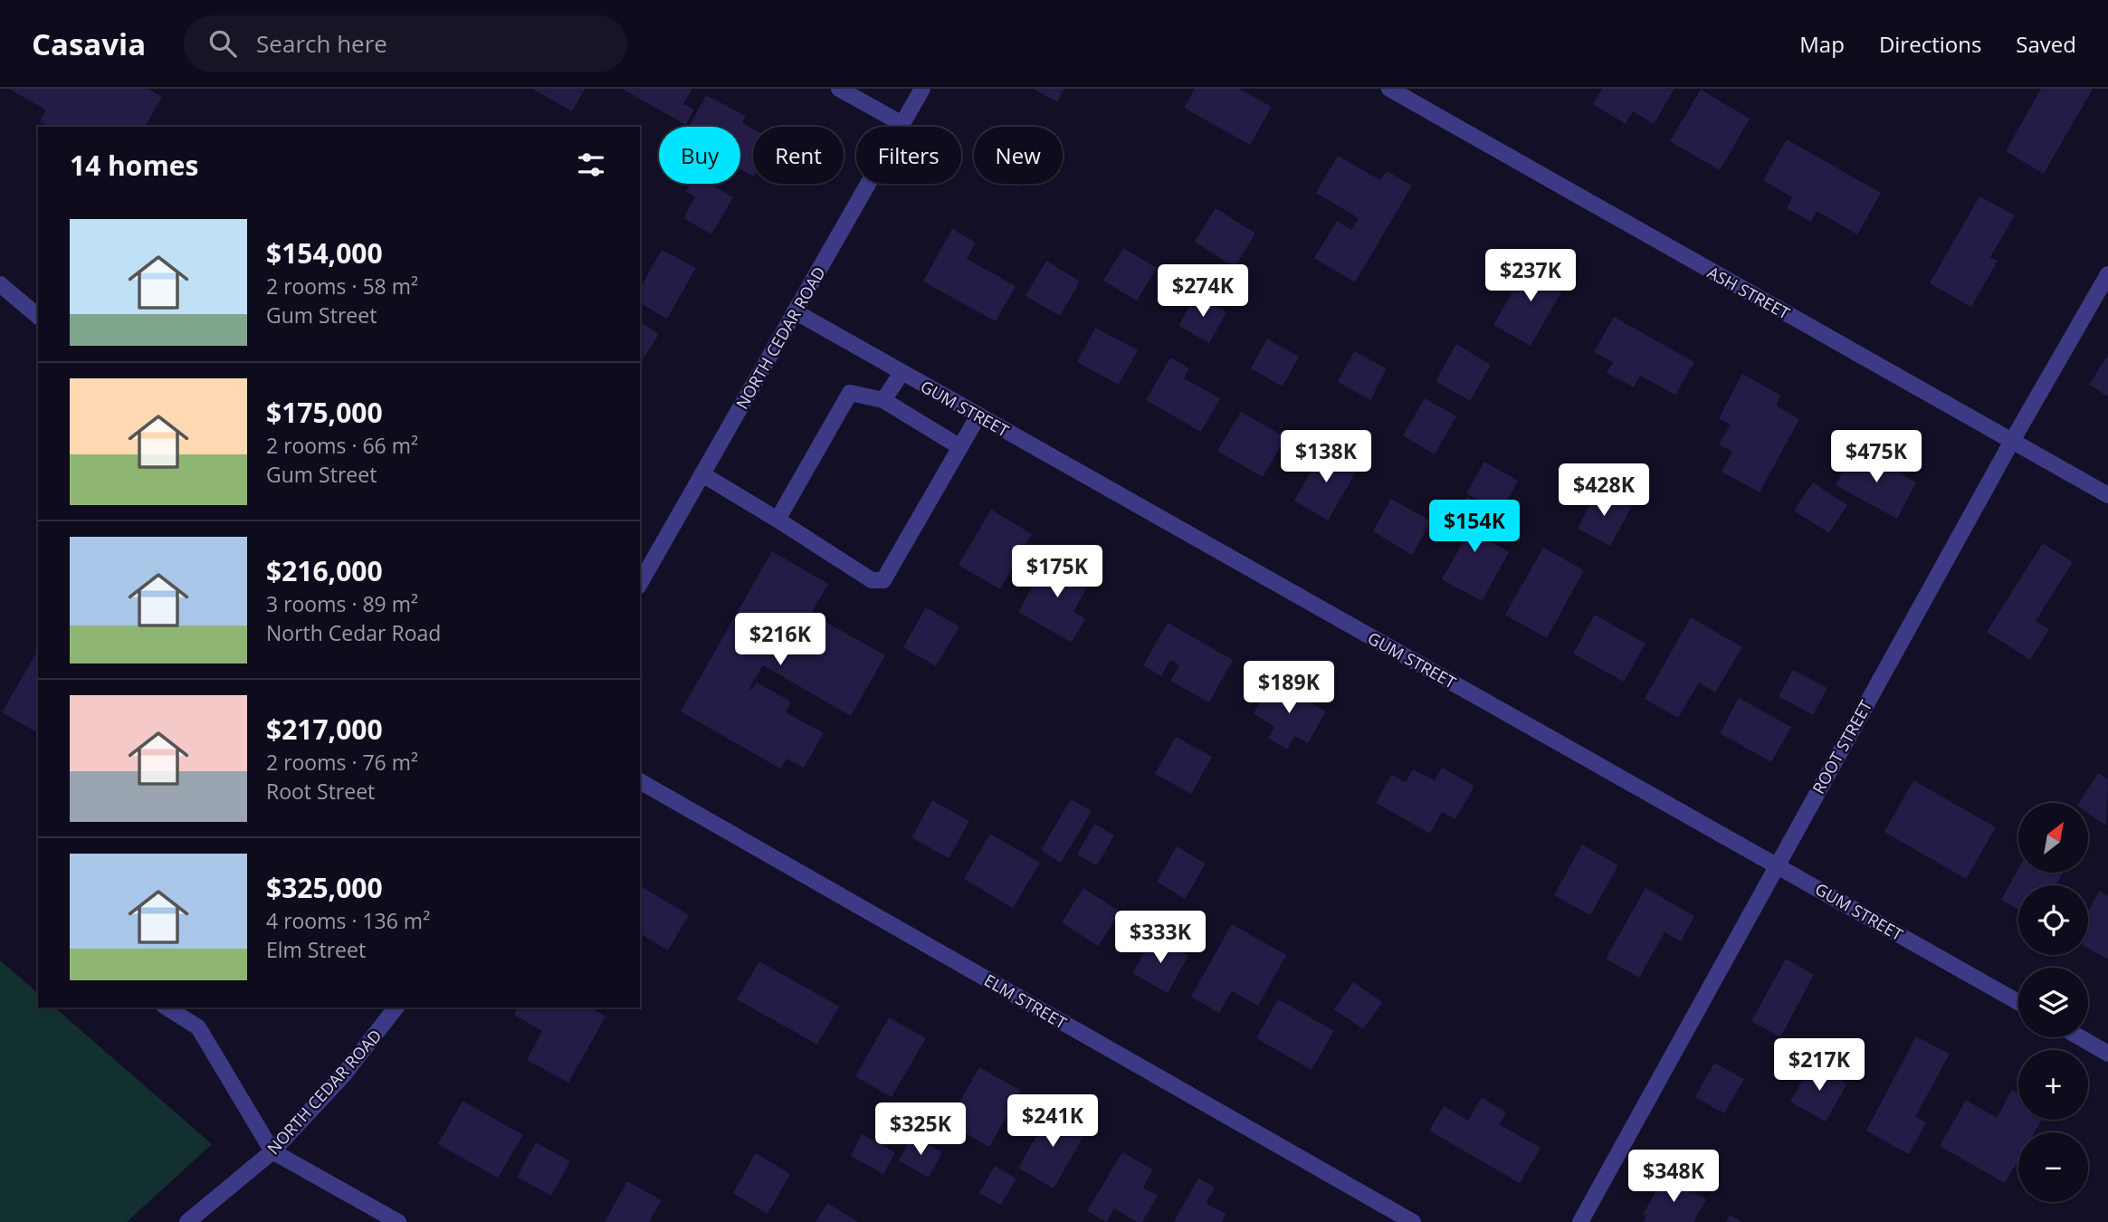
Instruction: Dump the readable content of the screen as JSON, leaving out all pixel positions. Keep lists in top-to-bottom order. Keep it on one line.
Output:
{"streets":{"street":["ASH STREET","NORTH CEDAR ROAD","GUM STREET","ROOT STREET","ELM STREET"]},"crossings":[["ASH STREET","ROOT STREET"],["NORTH CEDAR ROAD","GUM STREET"],["GUM STREET","ROOT STREET"]],"north":"top right","page":{"header":"Casavia","search":"Search here","nav":["Map","Directions","Saved"],"chip":["Buy","Rent","Filters","New"],"heading":"14 homes","list":[{"name":"$154,000","note":"2 rooms · 58 m² · Gum Street"},{"name":"$175,000","note":"2 rooms · 66 m² · Gum Street"},{"name":"$216,000","note":"3 rooms · 89 m² · North Cedar Road"},{"name":"$217,000","note":"2 rooms · 76 m² · Root Street"},{"name":"$325,000","note":"4 rooms · 136 m² · Elm Street"}],"price":["$237K","$274K","$138K","$475K","$428K","$154K","$175K","$216K","$189K","$333K","$217K","$241K","$325K","$348K"],"map_buttons":["+","−"]}}
